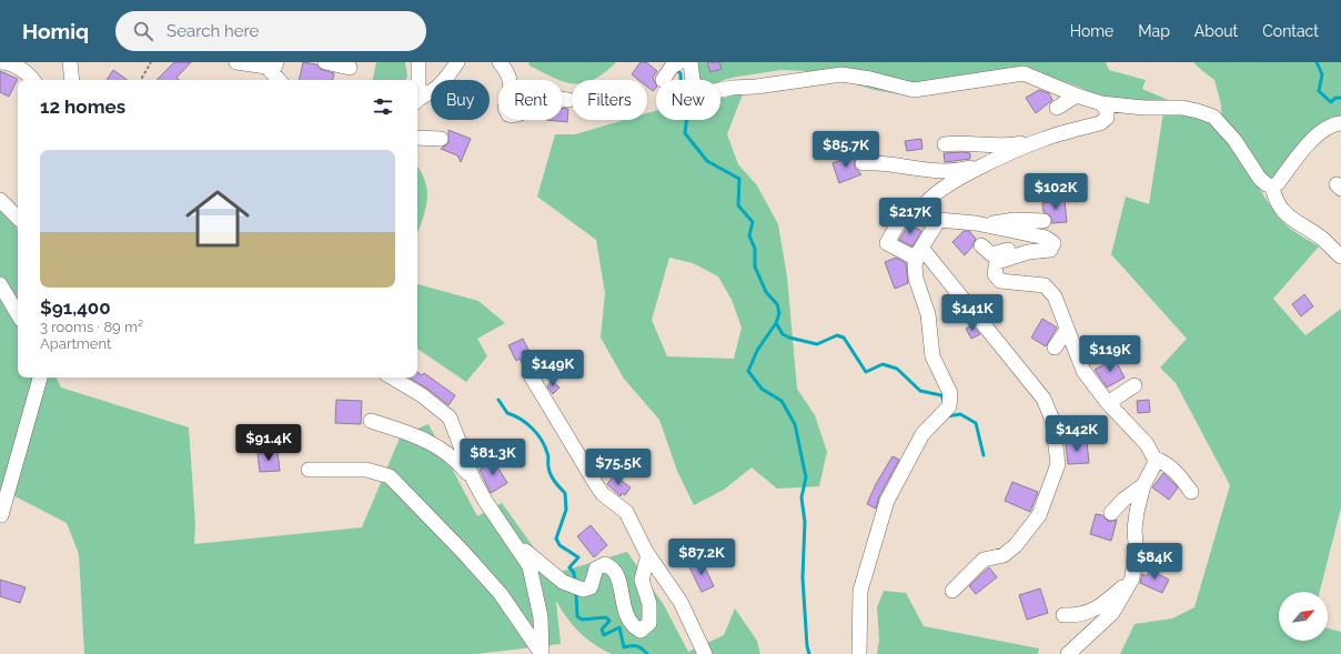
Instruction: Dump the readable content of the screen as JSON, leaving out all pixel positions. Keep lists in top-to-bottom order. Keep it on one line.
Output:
{"north":"top right","page":{"header":"Homiq","search":"Search here","nav":["Home","Map","About","Contact"],"chip":["Buy","Rent","Filters","New"],"heading":"12 homes","price":["$85.7K","$102K","$217K","$141K","$119K","$149K","$142K","$91.4K","$81.3K","$75.5K","$87.2K","$84K"],"list":[{"name":"$91,400","note":"3 rooms · 89 m² · Apartment"}]}}
